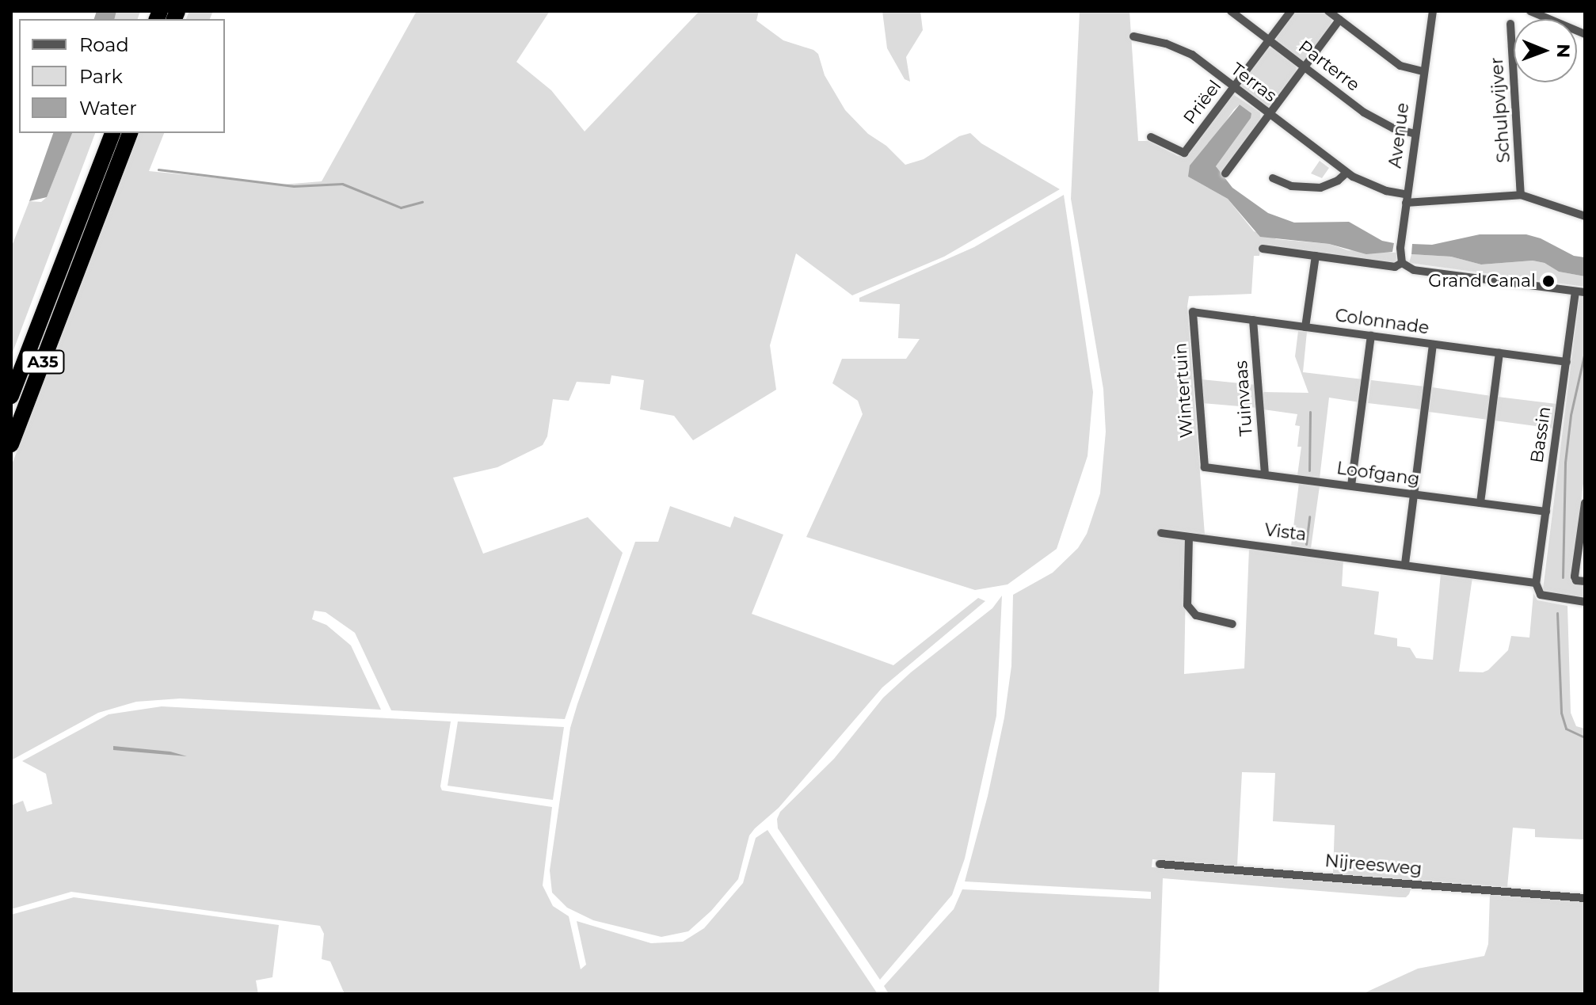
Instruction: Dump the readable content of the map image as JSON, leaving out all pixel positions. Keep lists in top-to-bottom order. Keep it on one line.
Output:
{"streets":{"highway":["A35"],"street":["Parterre","Terras","Priëel","Schulpvijver","Avenue","Colonnade","Wintertuin","Tuinvaas","Bassin","Loofgang","Vista","Nijreesweg"]},"crossings":[["Parterre","Priëel"],["Parterre","Avenue"],["Terras","Priëel"],["Terras","Schulpvijver"],["Terras","Avenue"],["Colonnade","Wintertuin"],["Colonnade","Tuinvaas"],["Colonnade","Bassin"],["Wintertuin","Loofgang"],["Tuinvaas","Loofgang"],["Bassin","Loofgang"],["Bassin","Vista"]],"places":["Grand Canal"],"legend":["Road","Park","Water"],"north":"right"}
